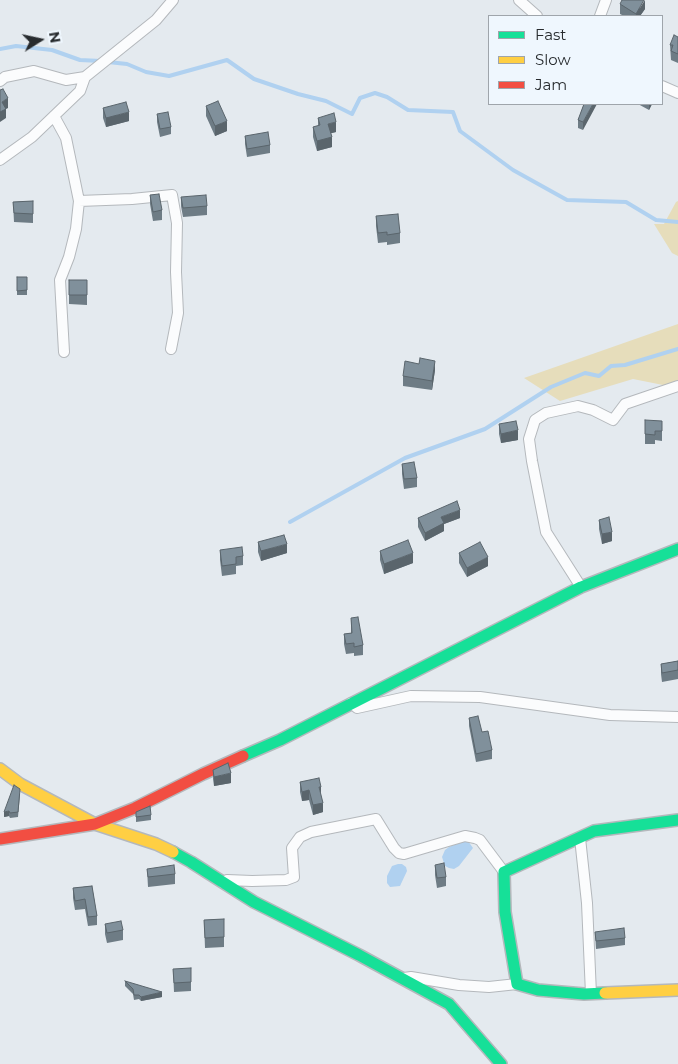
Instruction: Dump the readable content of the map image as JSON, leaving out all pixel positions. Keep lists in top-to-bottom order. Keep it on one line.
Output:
{"legend":["Fast","Slow","Jam"],"north":"right"}
